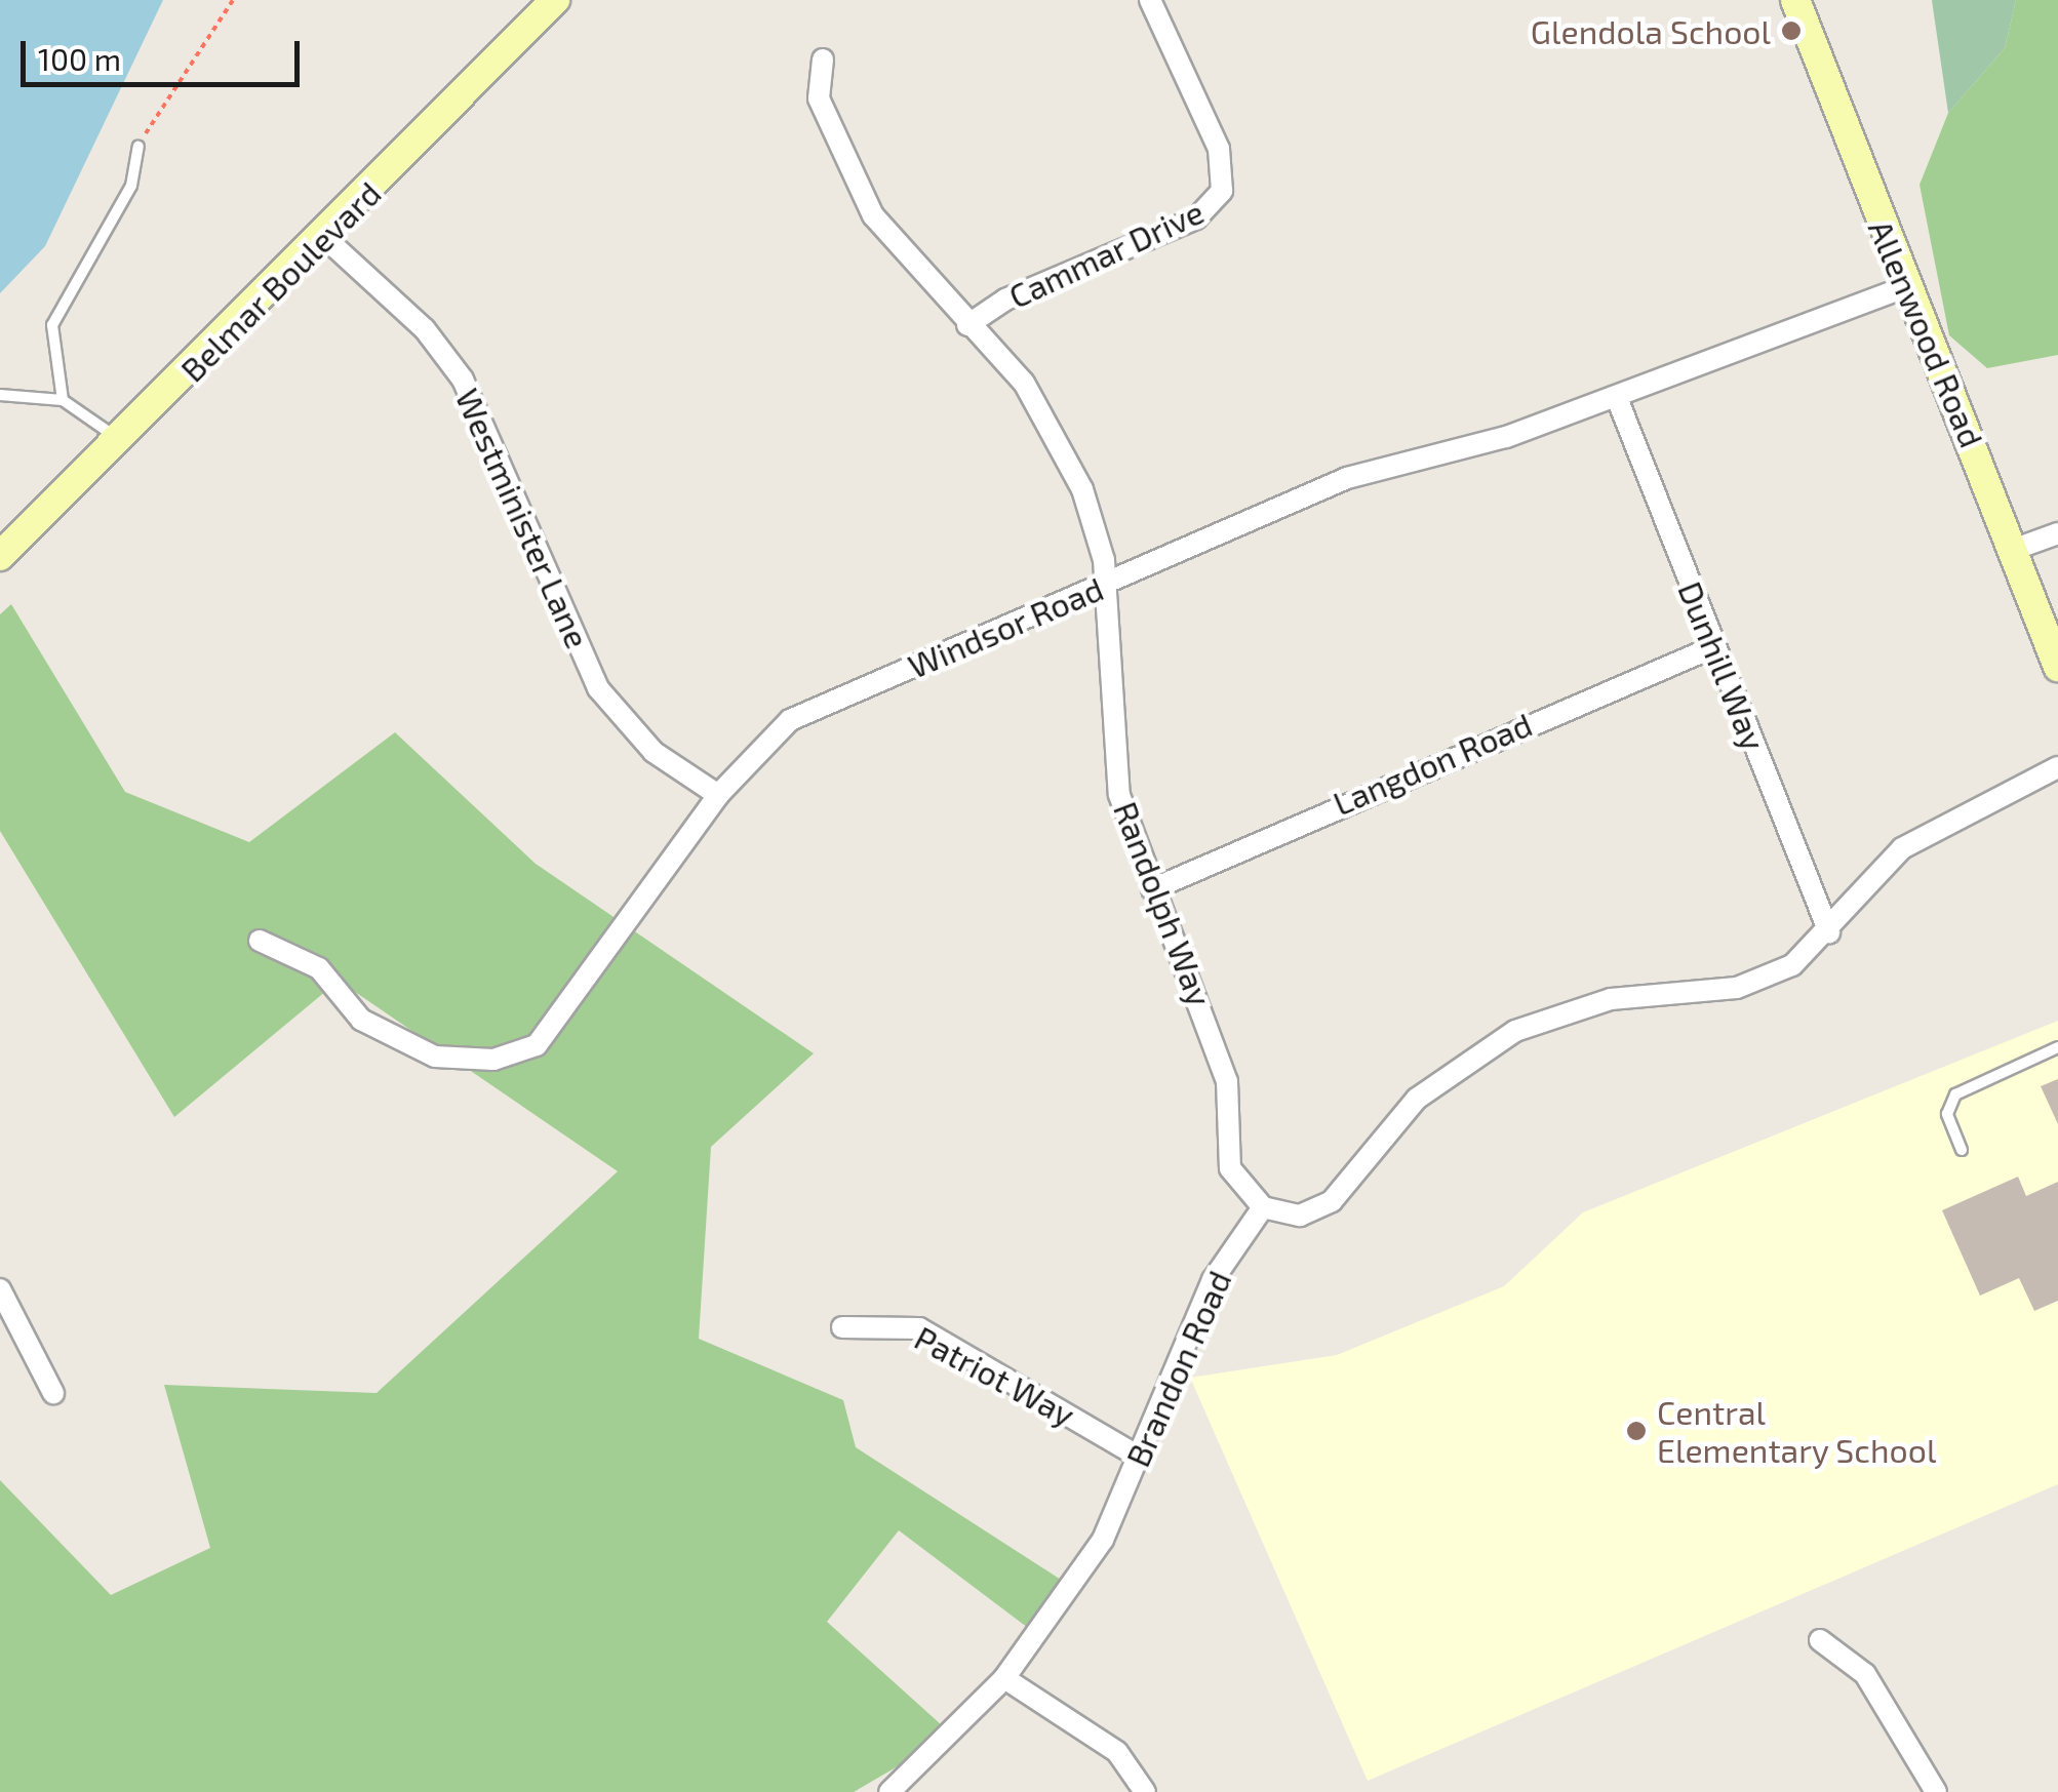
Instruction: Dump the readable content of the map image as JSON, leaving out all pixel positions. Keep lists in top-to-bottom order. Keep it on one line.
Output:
{"streets":{"main road":["Belmar Boulevard","Allenwood Road"],"street":["Cammar Drive","Westminister Lane","Windsor Road","Dunhill Way","Langdon Road","Randolph Way","Brandon Road","Patriot Way"]},"crossings":[["Cammar Drive","Randolph Way"],["Belmar Boulevard","Westminister Lane"],["Allenwood Road","Windsor Road"],["Westminister Lane","Windsor Road"],["Windsor Road","Dunhill Way"],["Windsor Road","Randolph Way"],["Dunhill Way","Langdon Road"],["Langdon Road","Randolph Way"],["Randolph Way","Brandon Road"],["Brandon Road","Patriot Way"]],"places":["Glendola School","Central Elementary School"],"scale_bar":"100 m"}
